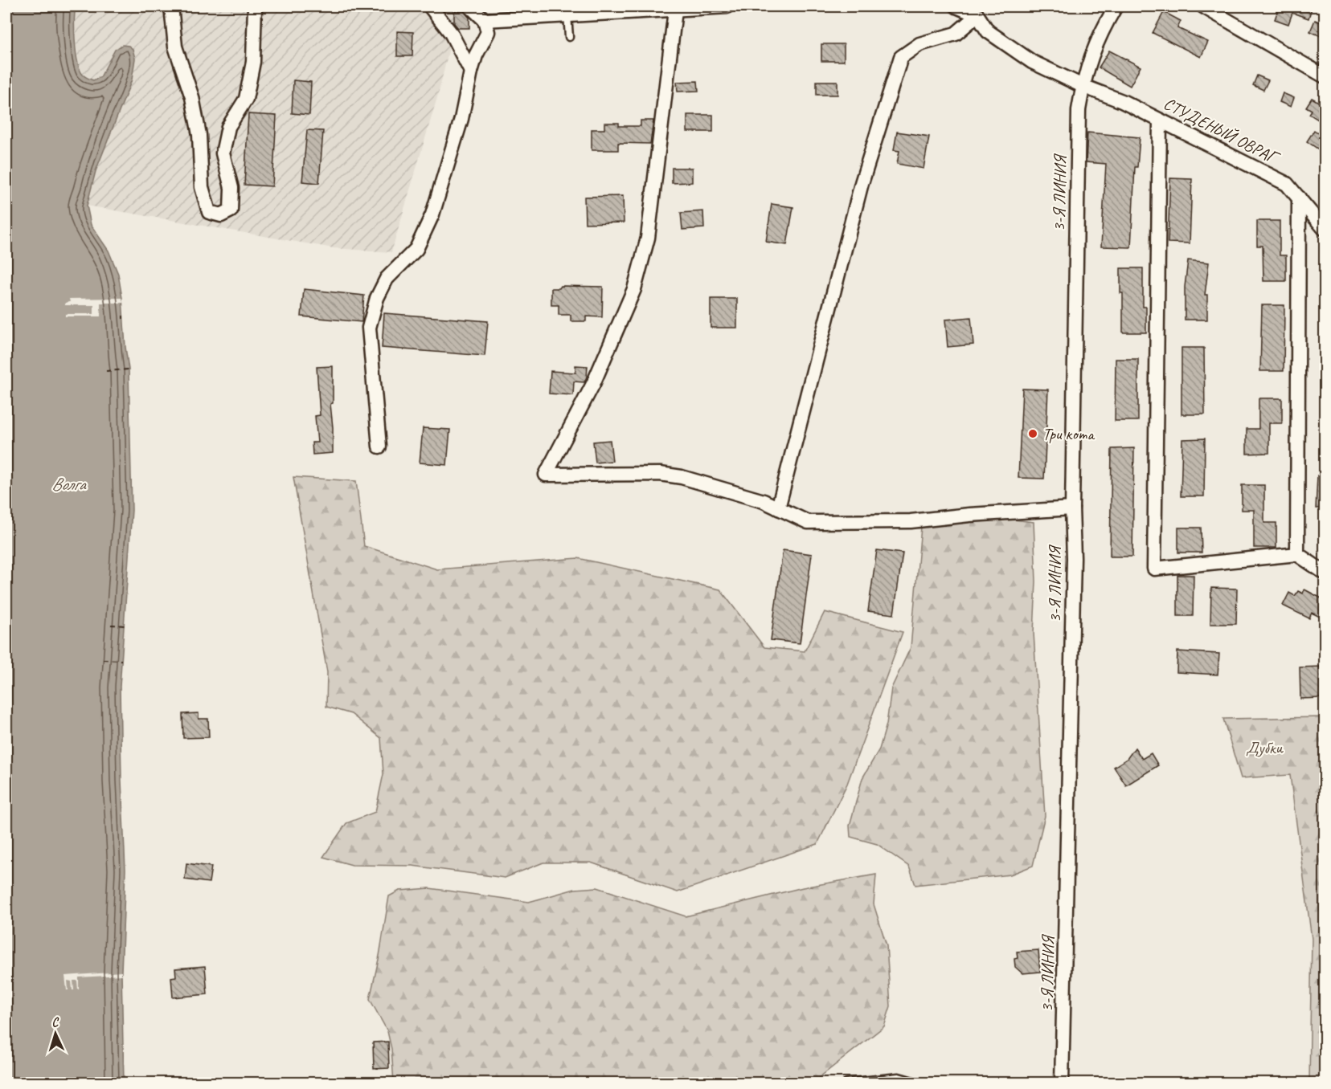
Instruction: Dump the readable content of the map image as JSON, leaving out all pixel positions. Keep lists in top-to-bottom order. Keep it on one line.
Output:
{"streets":{"street":["СТУДЕНЫЙ ОВРАГ","3-Я ЛИНИЯ"]},"crossings":[["СТУДЕНЫЙ ОВРАГ","3-Я ЛИНИЯ"]],"water":["Волга"],"parks":["Дубки"],"places":["Три кота"],"north":"top"}
